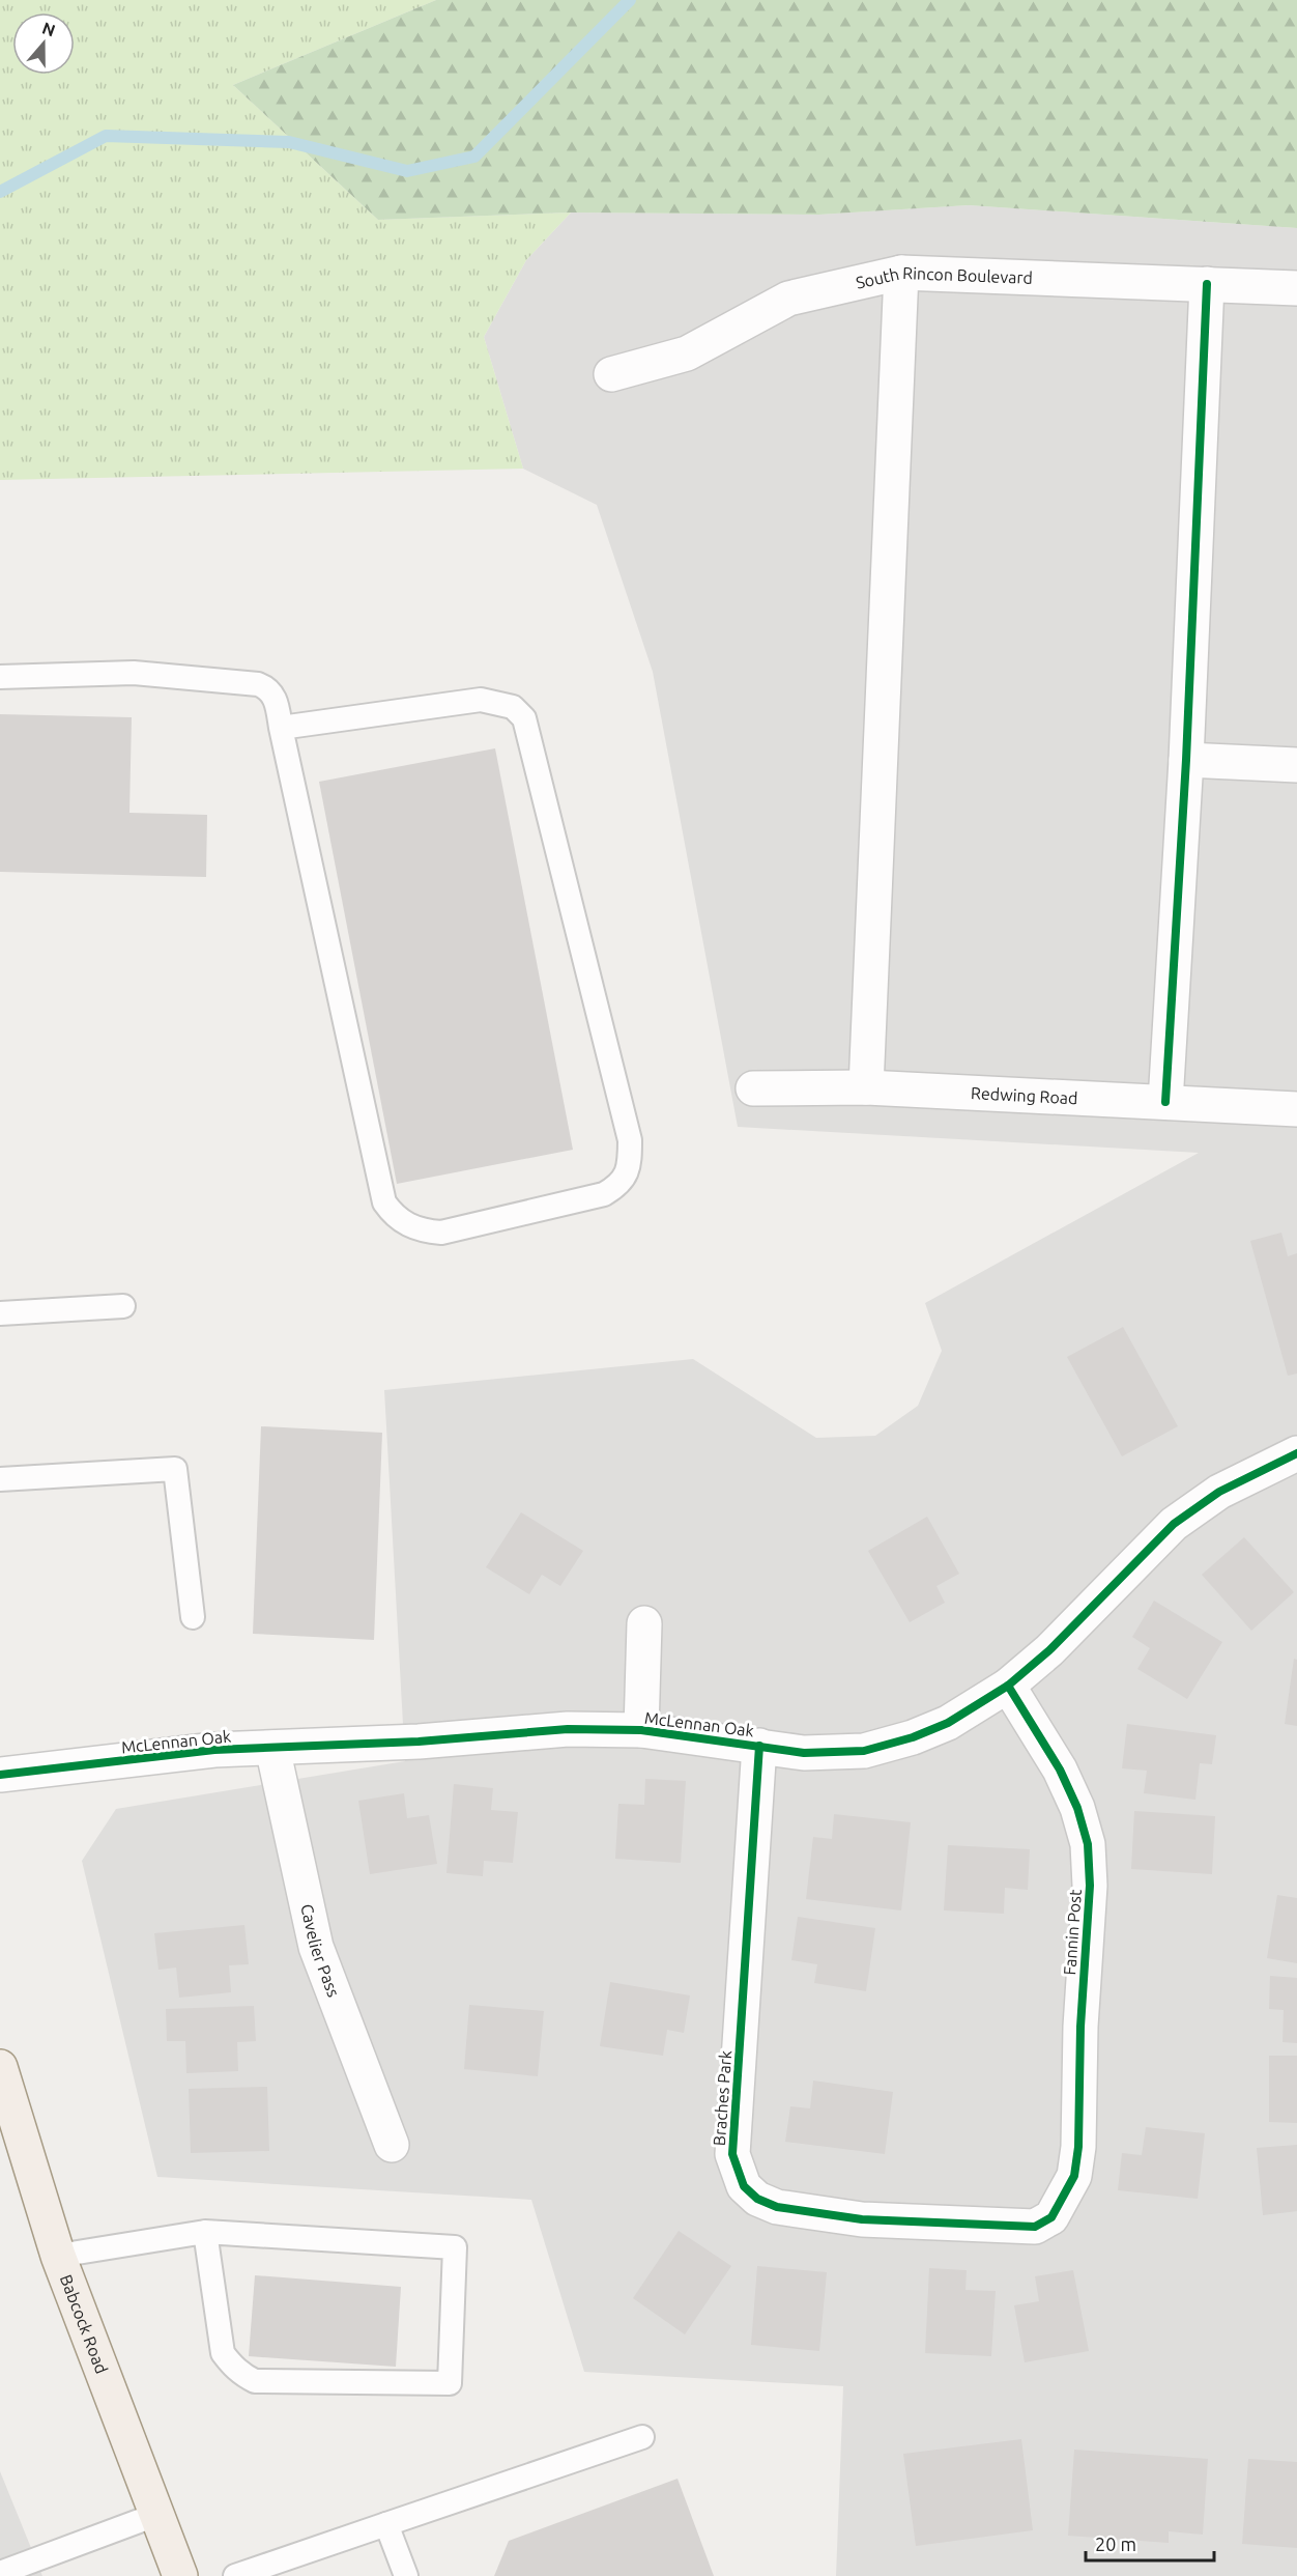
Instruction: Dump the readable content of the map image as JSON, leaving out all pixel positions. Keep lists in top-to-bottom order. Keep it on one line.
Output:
{"streets":{"main road":["Babcock Road"],"street":["South Rincon Boulevard","Redwing Road","McLennan Oak","Fannin Post","Cavelier Pass","Braches Park"]},"crossings":[["McLennan Oak","Fannin Post"],["McLennan Oak","Cavelier Pass"],["McLennan Oak","Braches Park"],["Fannin Post","Braches Park"]],"scale_bar":"20 m","north":"top"}
